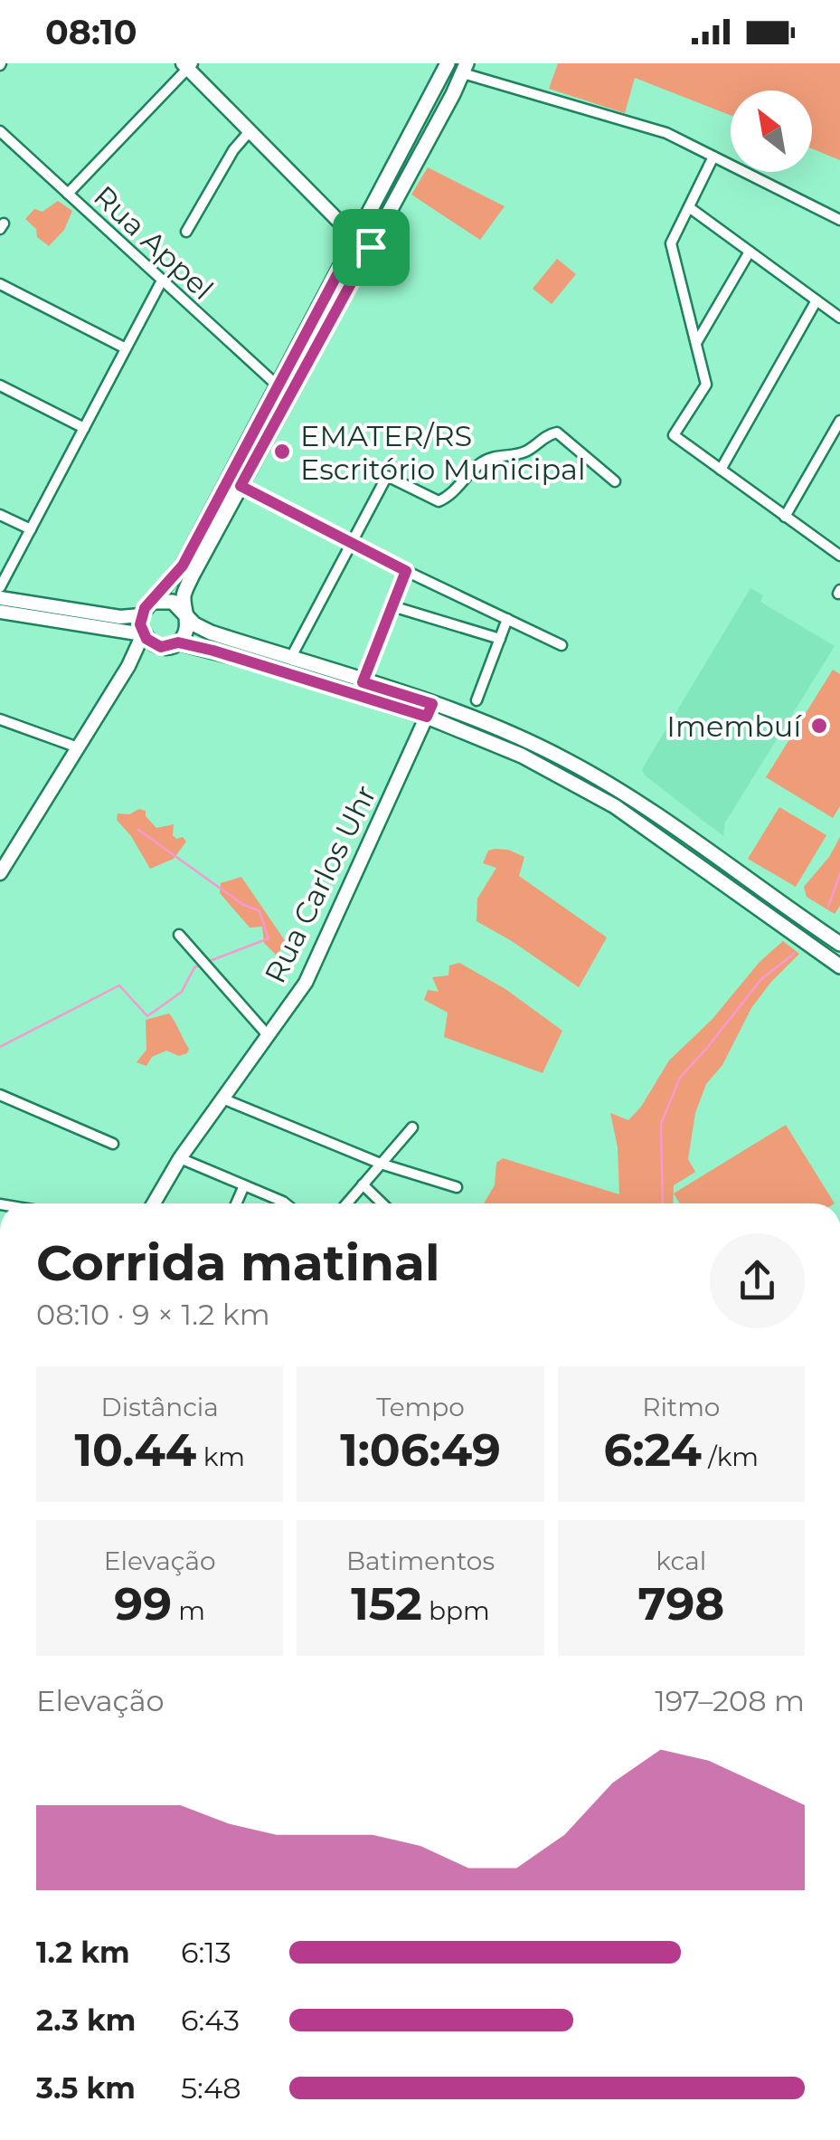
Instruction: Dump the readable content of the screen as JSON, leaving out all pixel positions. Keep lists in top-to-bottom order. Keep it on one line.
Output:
{"streets":{"street":["Rua Appel","Rua Carlos Uhr"]},"places":["EMATER/RS Escritório Municipal","Imembuí"],"north":"top left","page":{"status":"08:10","heading":["Corrida matinal","08:10 · 9 × 1.2 km"],"stats":[["Distância","10.44 km"],["Tempo","1:06:49"],["Ritmo","6:24 /km"],["Elevação","99 m"],["Batimentos","152 bpm"],["kcal","798"]],"chart":["Elevação","197–208 m"],"list":[{"name":"1.2 km","note":"6:13"},{"name":"2.3 km","note":"6:43"},{"name":"3.5 km","note":"5:48"}]}}
